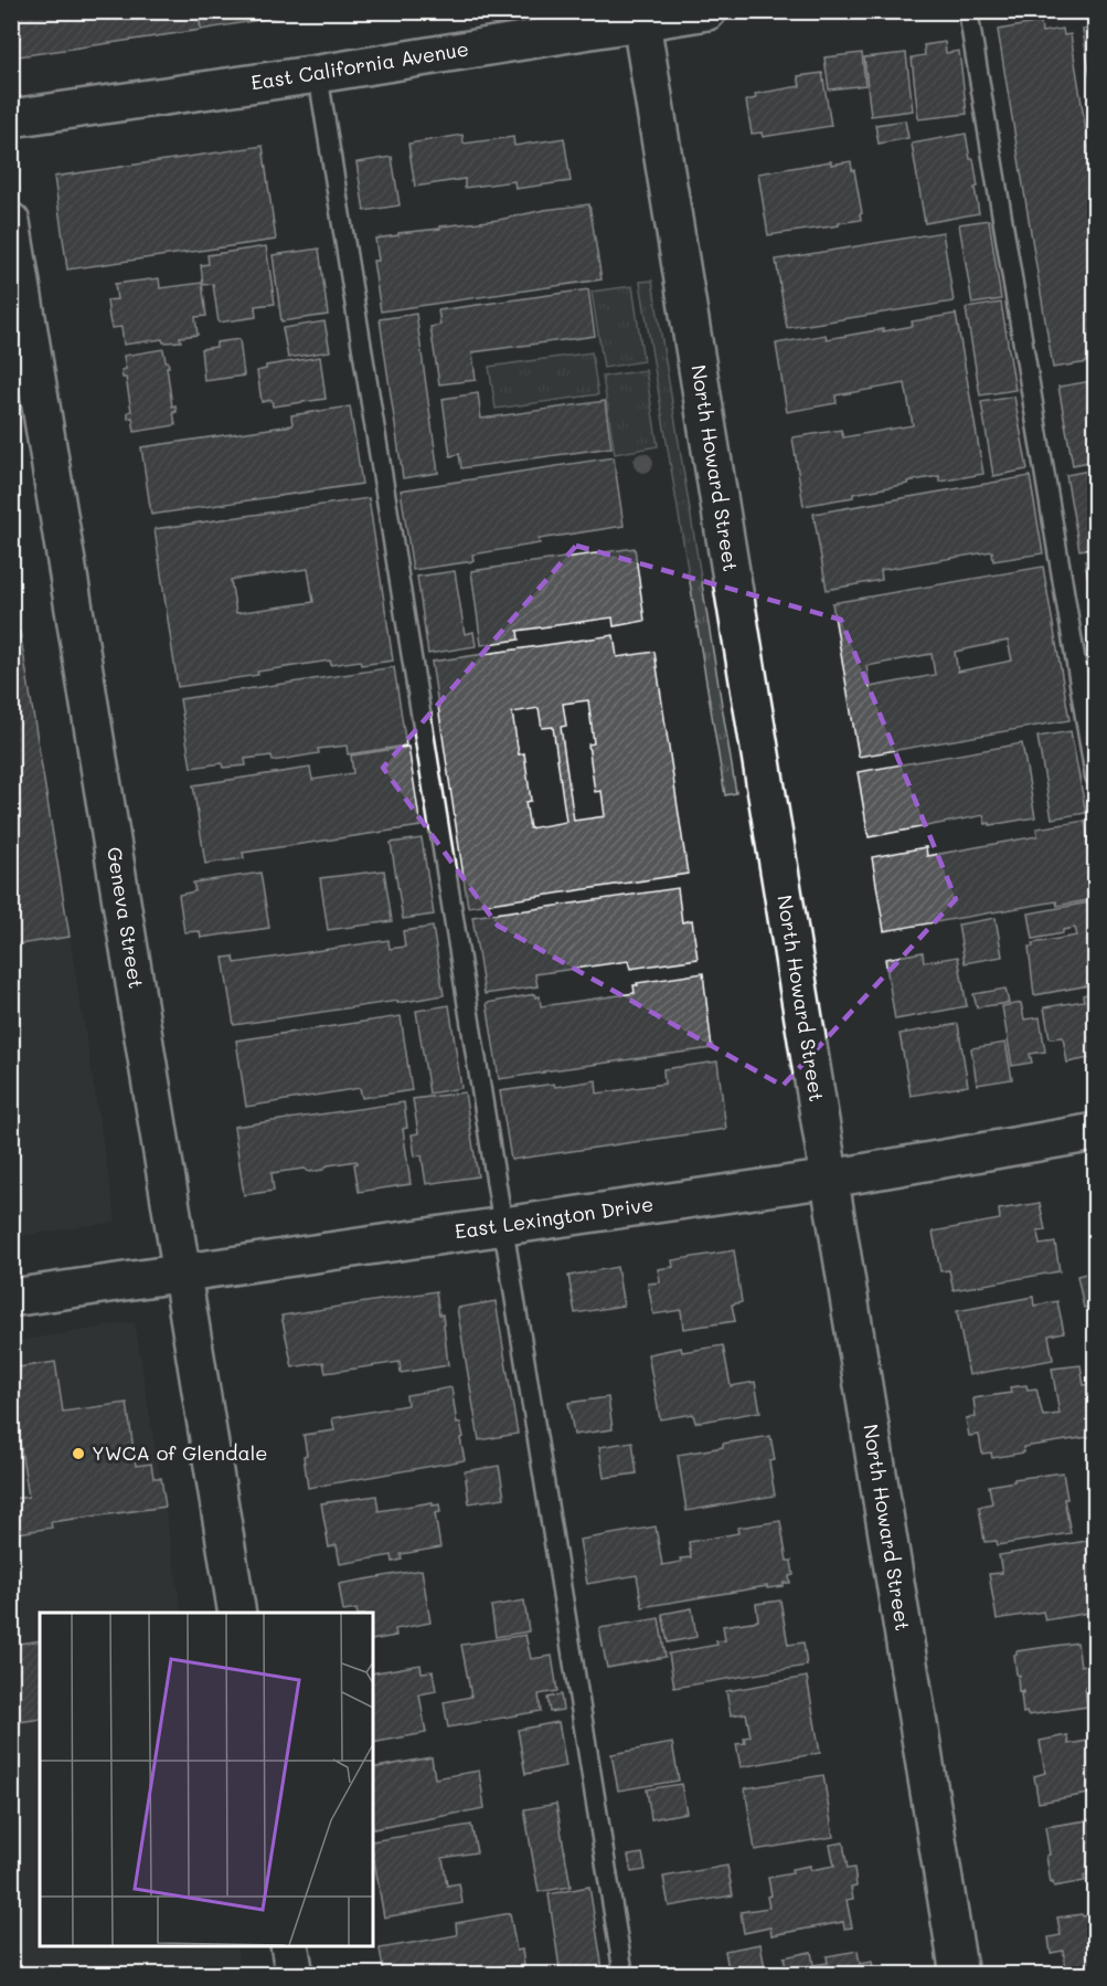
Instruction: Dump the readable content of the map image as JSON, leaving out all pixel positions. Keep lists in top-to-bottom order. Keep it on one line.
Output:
{"streets":{"street":["East California Avenue","North Howard Street","Geneva Street","East Lexington Drive"]},"crossings":[["East California Avenue","North Howard Street"],["North Howard Street","East Lexington Drive"],["Geneva Street","East Lexington Drive"]],"places":["YWCA of Glendale"]}
